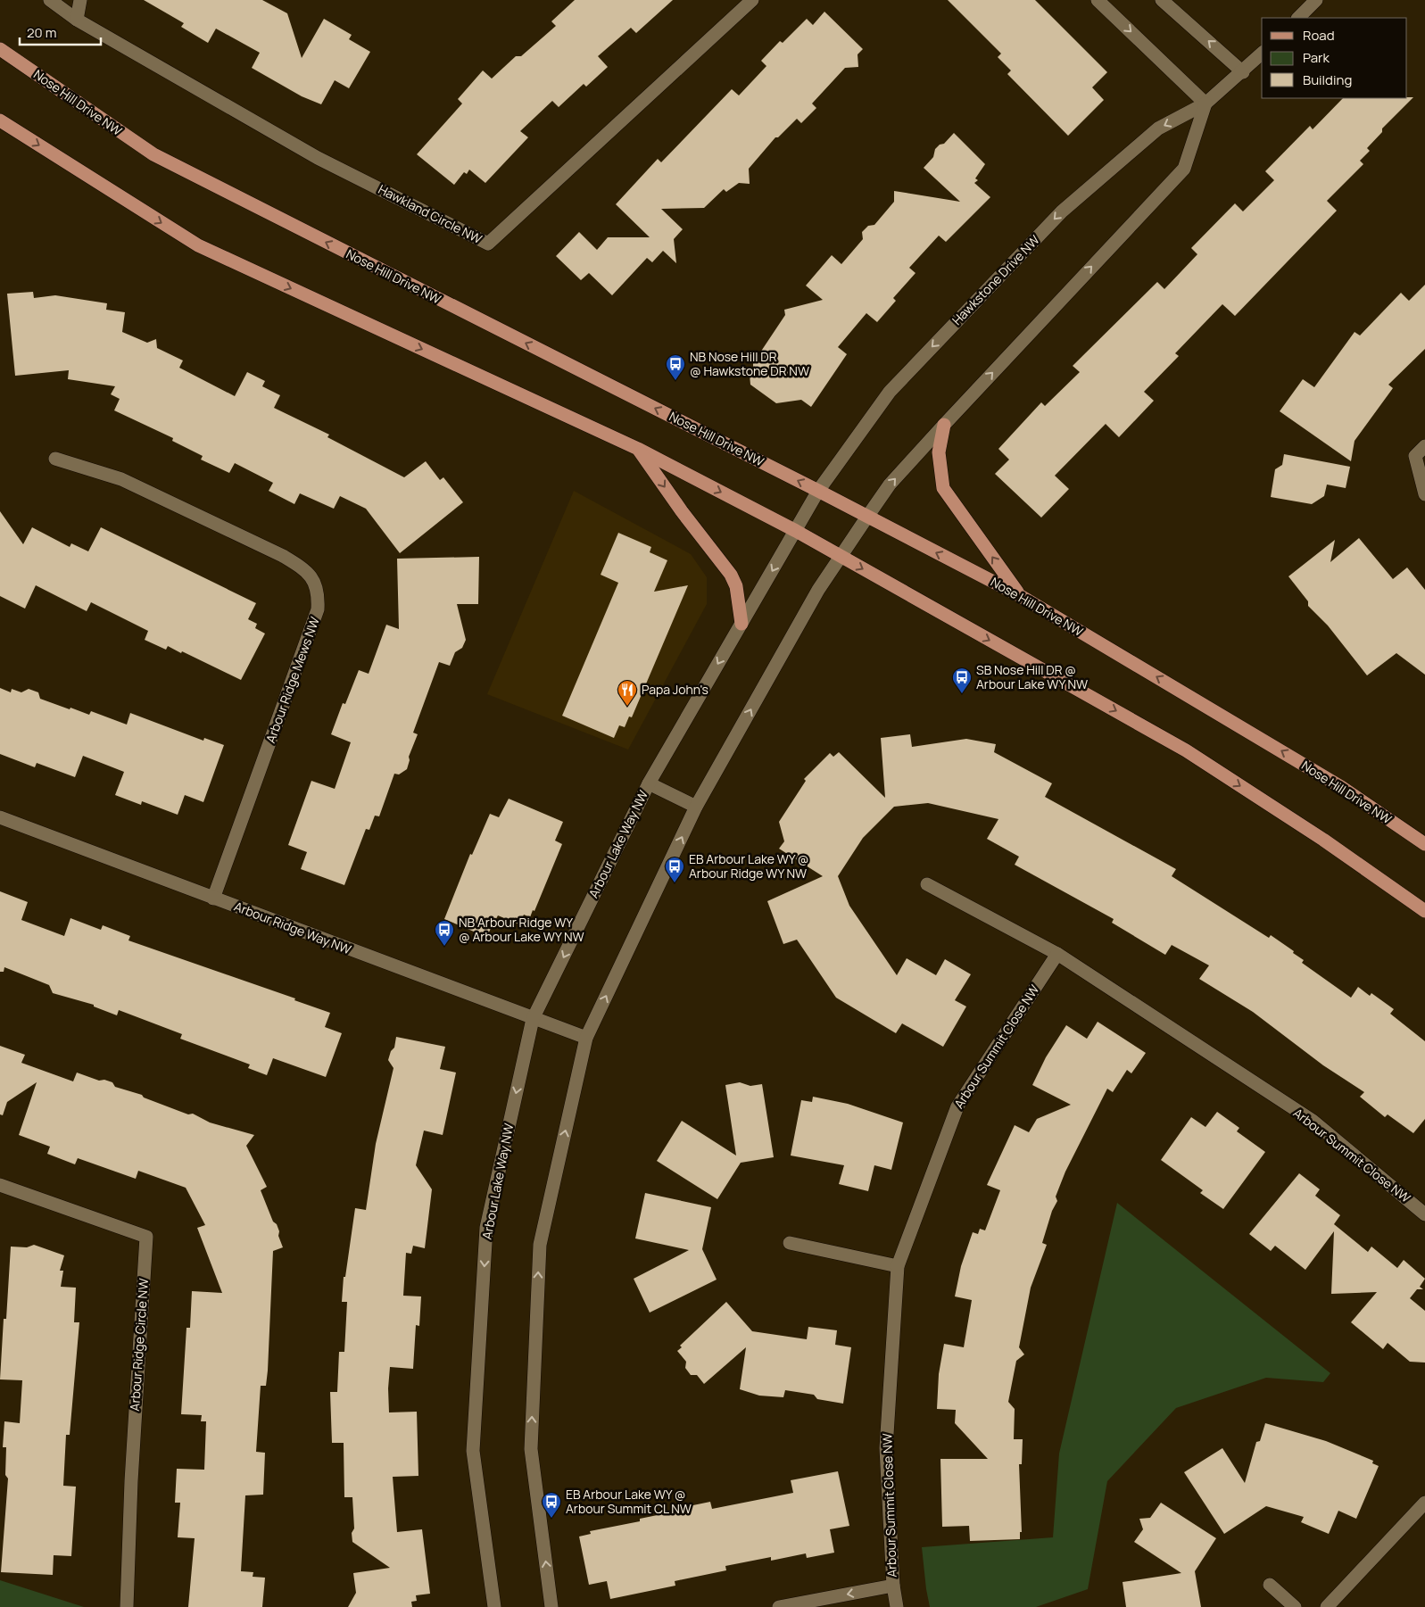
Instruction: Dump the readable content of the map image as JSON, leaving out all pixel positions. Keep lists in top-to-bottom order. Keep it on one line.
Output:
{"streets":{"main road":["Nose Hill Drive NW"],"street":["Hawkland Circle NW","Hawkstone Drive NW","Arbour Ridge Mews NW","Arbour Lake Way NW","Arbour Ridge Way NW","Arbour Summit Close NW","Arbour Ridge Circle NW"]},"crossings":[["Nose Hill Drive NW","Hawkstone Drive NW"],["Nose Hill Drive NW","Arbour Lake Way NW"],["Hawkstone Drive NW","Arbour Lake Way NW"],["Arbour Ridge Mews NW","Arbour Ridge Way NW"],["Arbour Lake Way NW","Arbour Ridge Way NW"]],"places":{"bus stop":["NB Nose Hill DR @ Hawkstone DR NW","SB Nose Hill DR @ Arbour Lake WY NW","EB Arbour Lake WY @ Arbour Ridge WY NW","NB Arbour Ridge WY @ Arbour Lake WY NW","EB Arbour Lake WY @ Arbour Summit CL NW"],"restaurant":["Papa John's"]},"legend":["Road","Park","Building"],"scale_bar":"20 m"}
